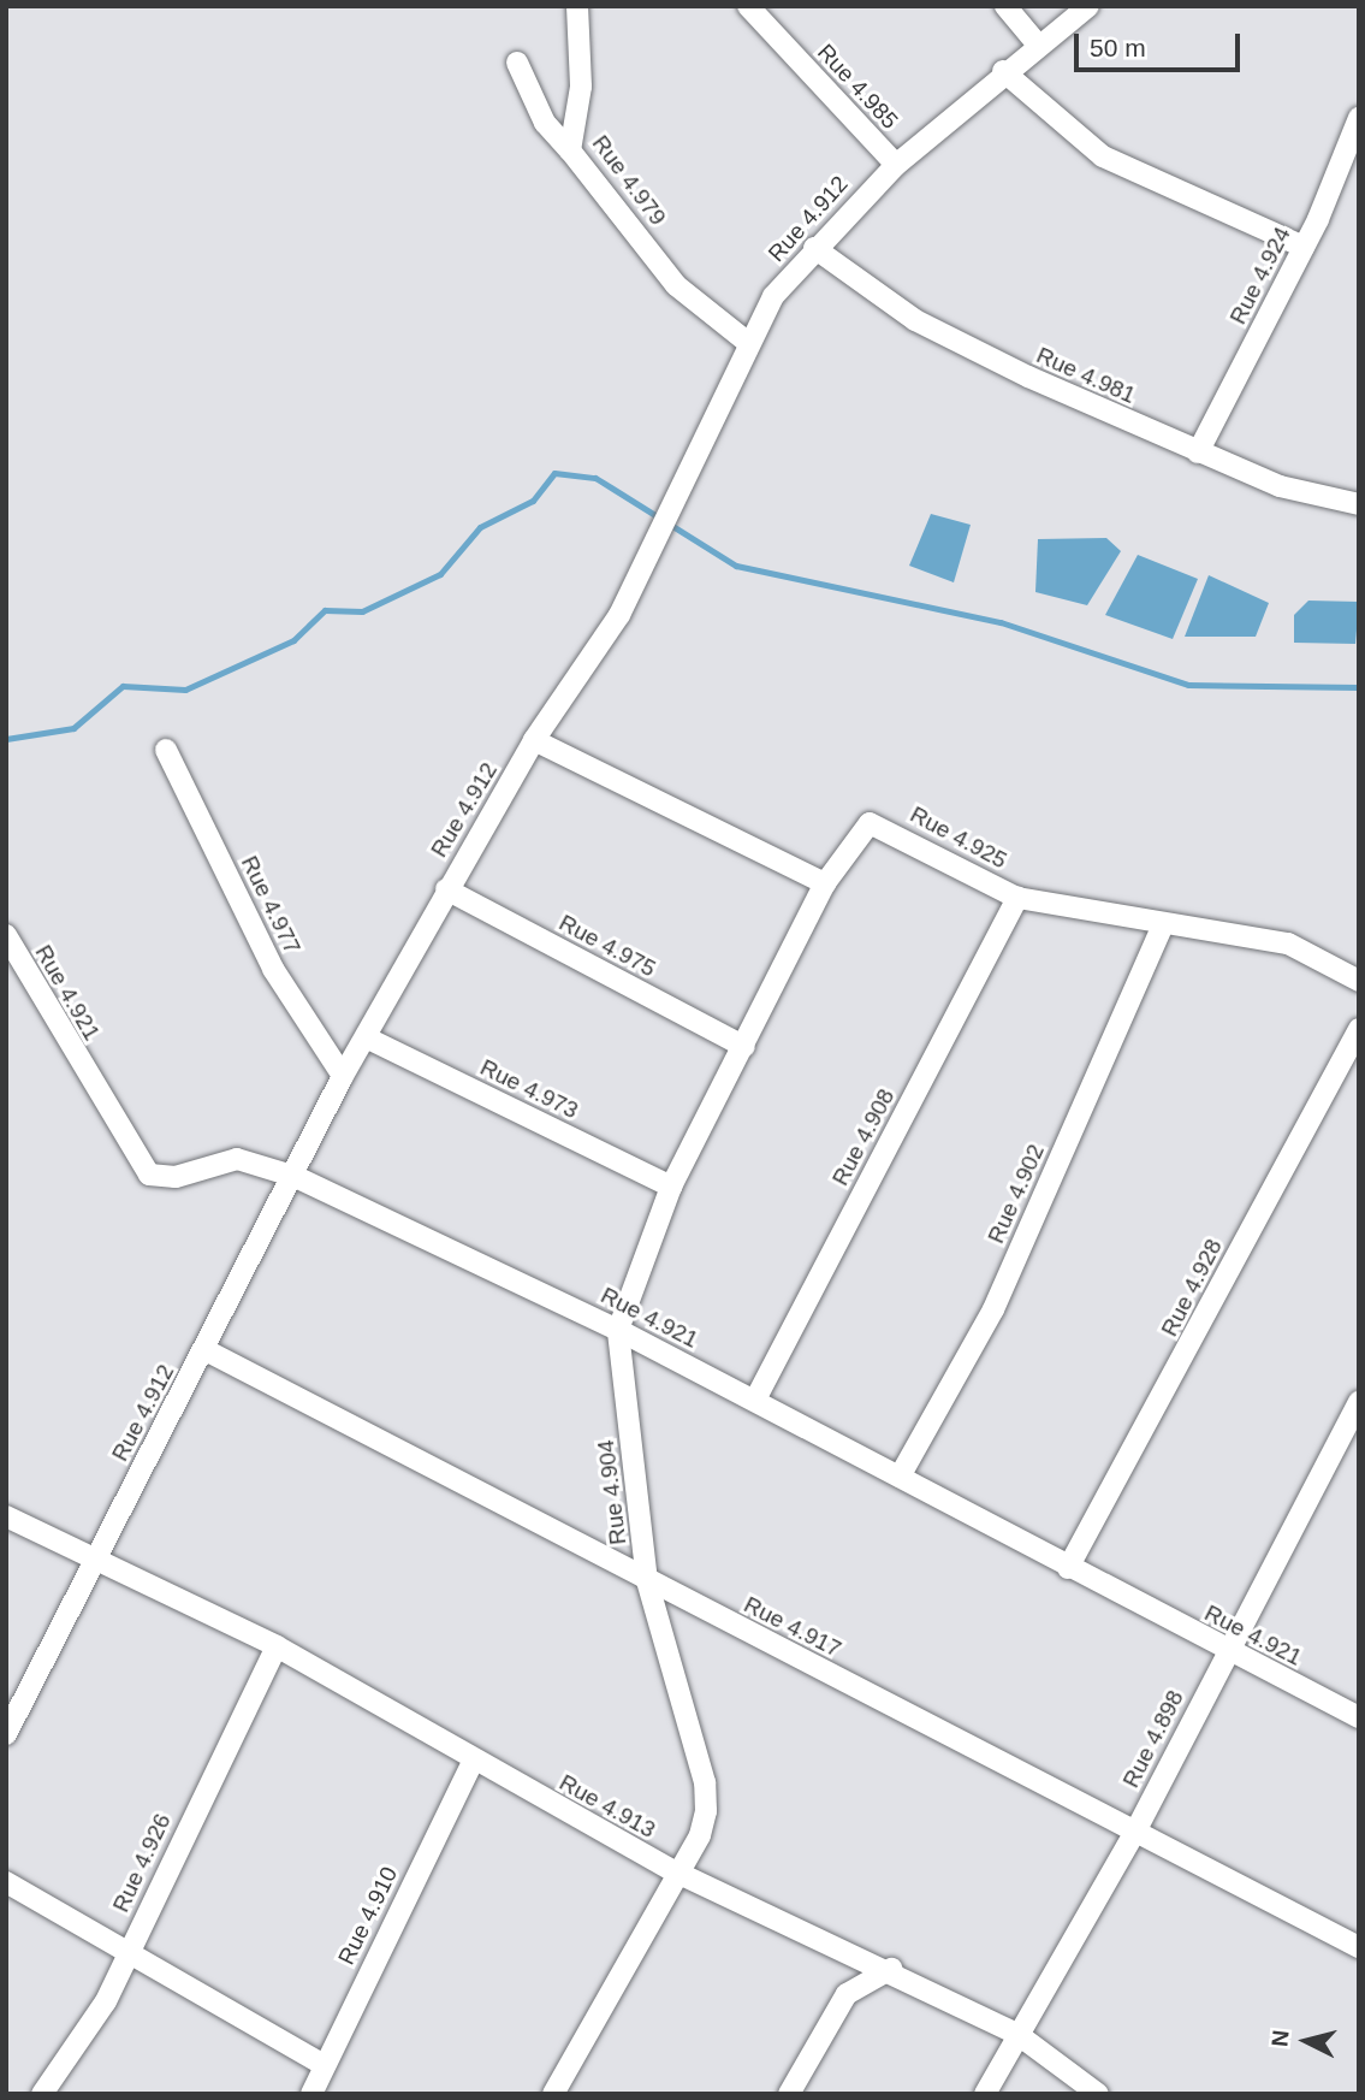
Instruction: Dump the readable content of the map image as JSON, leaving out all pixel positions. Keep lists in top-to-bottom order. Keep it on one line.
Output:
{"streets":{"street":["Rue 4.985","Rue 4.979","Rue 4.912","Rue 4.924","Rue 4.981","Rue 4.925","Rue 4.977","Rue 4.975","Rue 4.921","Rue 4.973","Rue 4.908","Rue 4.902","Rue 4.928","Rue 4.904","Rue 4.917","Rue 4.898","Rue 4.913","Rue 4.926","Rue 4.910"]},"crossings":[["Rue 4.985","Rue 4.912"],["Rue 4.979","Rue 4.912"],["Rue 4.912","Rue 4.981"],["Rue 4.912","Rue 4.977"],["Rue 4.912","Rue 4.975"],["Rue 4.912","Rue 4.921"],["Rue 4.912","Rue 4.973"],["Rue 4.912","Rue 4.917"],["Rue 4.912","Rue 4.913"],["Rue 4.924","Rue 4.981"],["Rue 4.925","Rue 4.908"],["Rue 4.925","Rue 4.902"],["Rue 4.925","Rue 4.904"],["Rue 4.975","Rue 4.904"],["Rue 4.921","Rue 4.908"],["Rue 4.921","Rue 4.902"],["Rue 4.921","Rue 4.928"],["Rue 4.921","Rue 4.904"],["Rue 4.921","Rue 4.898"],["Rue 4.973","Rue 4.904"],["Rue 4.904","Rue 4.917"],["Rue 4.904","Rue 4.913"],["Rue 4.917","Rue 4.898"],["Rue 4.898","Rue 4.913"],["Rue 4.913","Rue 4.926"],["Rue 4.913","Rue 4.910"]],"scale_bar":"50 m","north":"left"}
